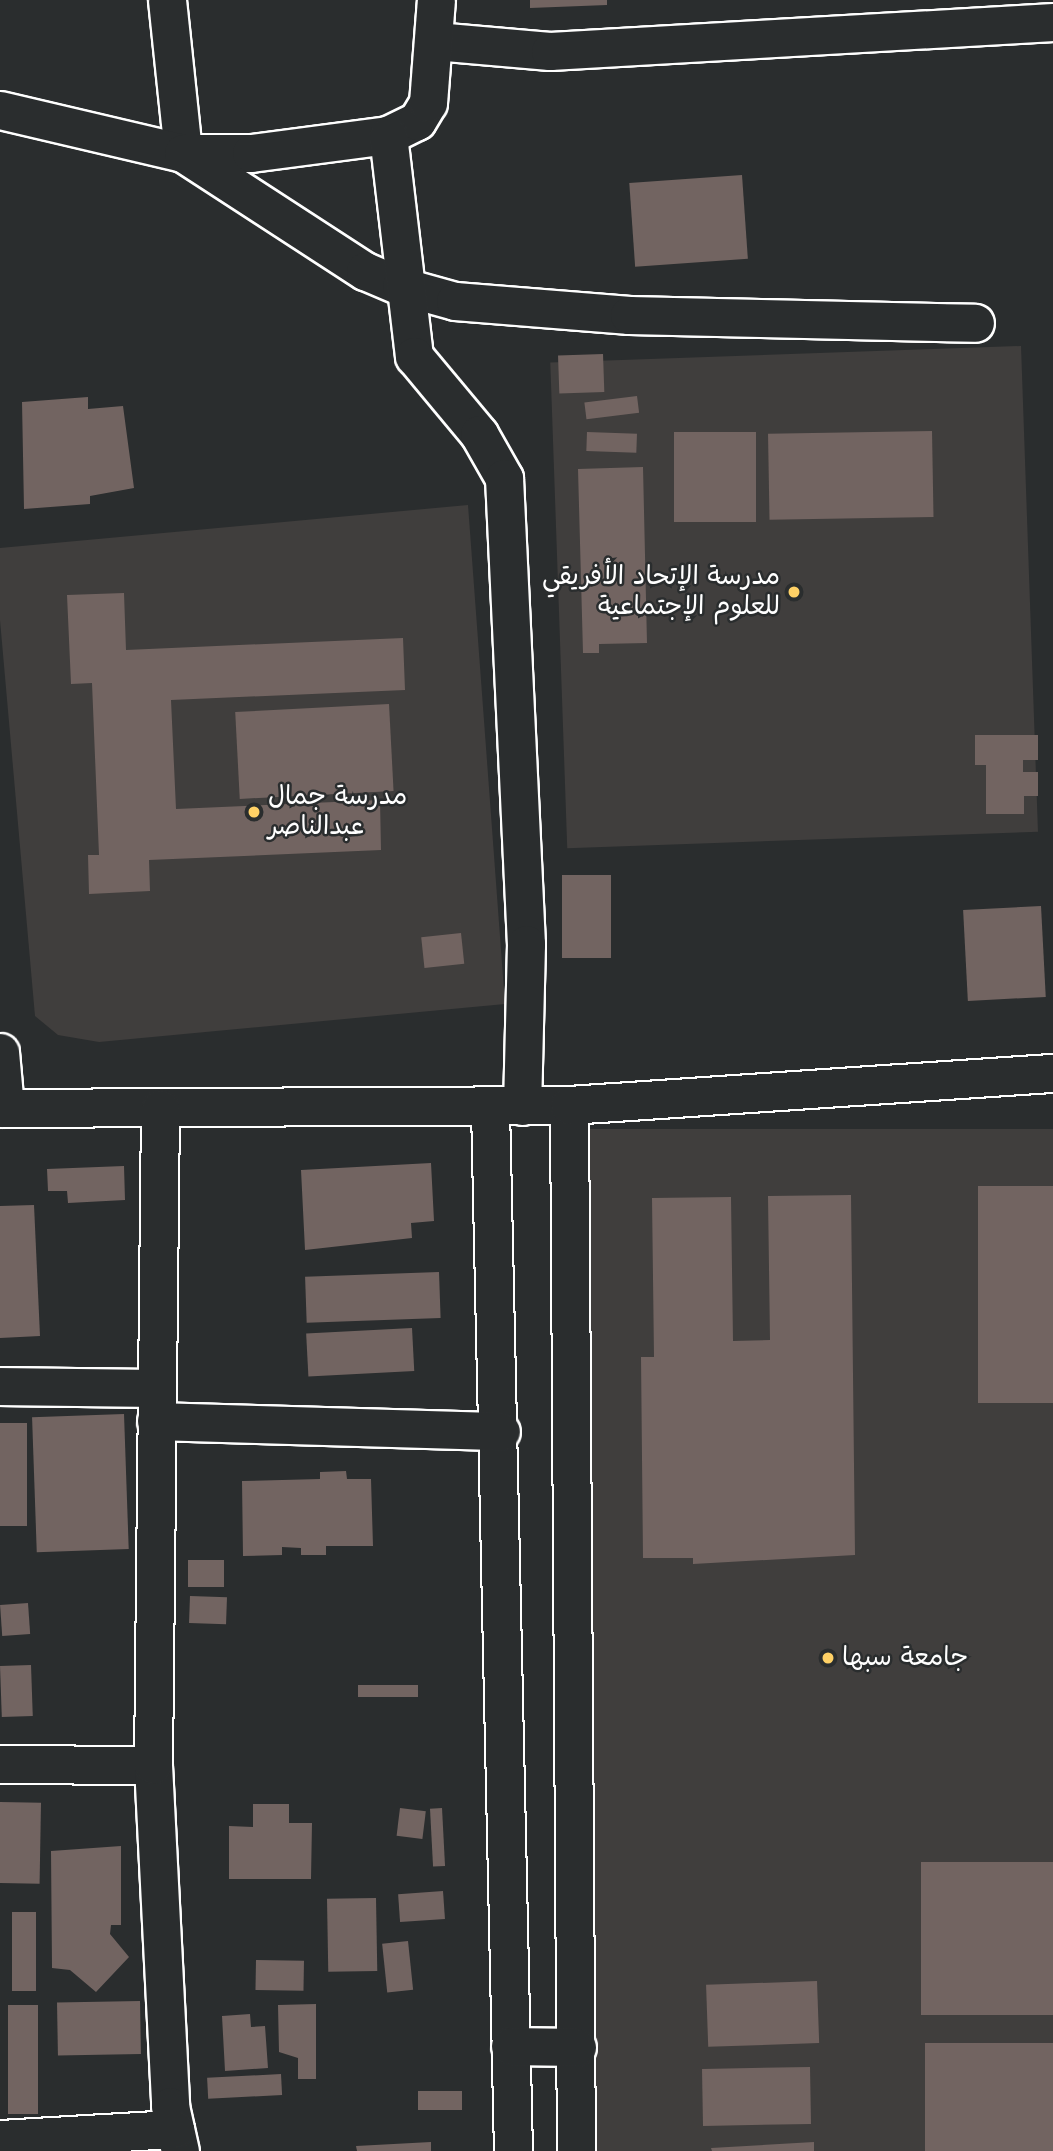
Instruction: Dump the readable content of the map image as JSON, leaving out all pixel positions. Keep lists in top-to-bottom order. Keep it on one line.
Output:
{"places":["مدرسة الإتحاد الأفريقي للعلوم الإجتماعية","مدرسة جمال عبدالناصر","جامعة سبها"]}
